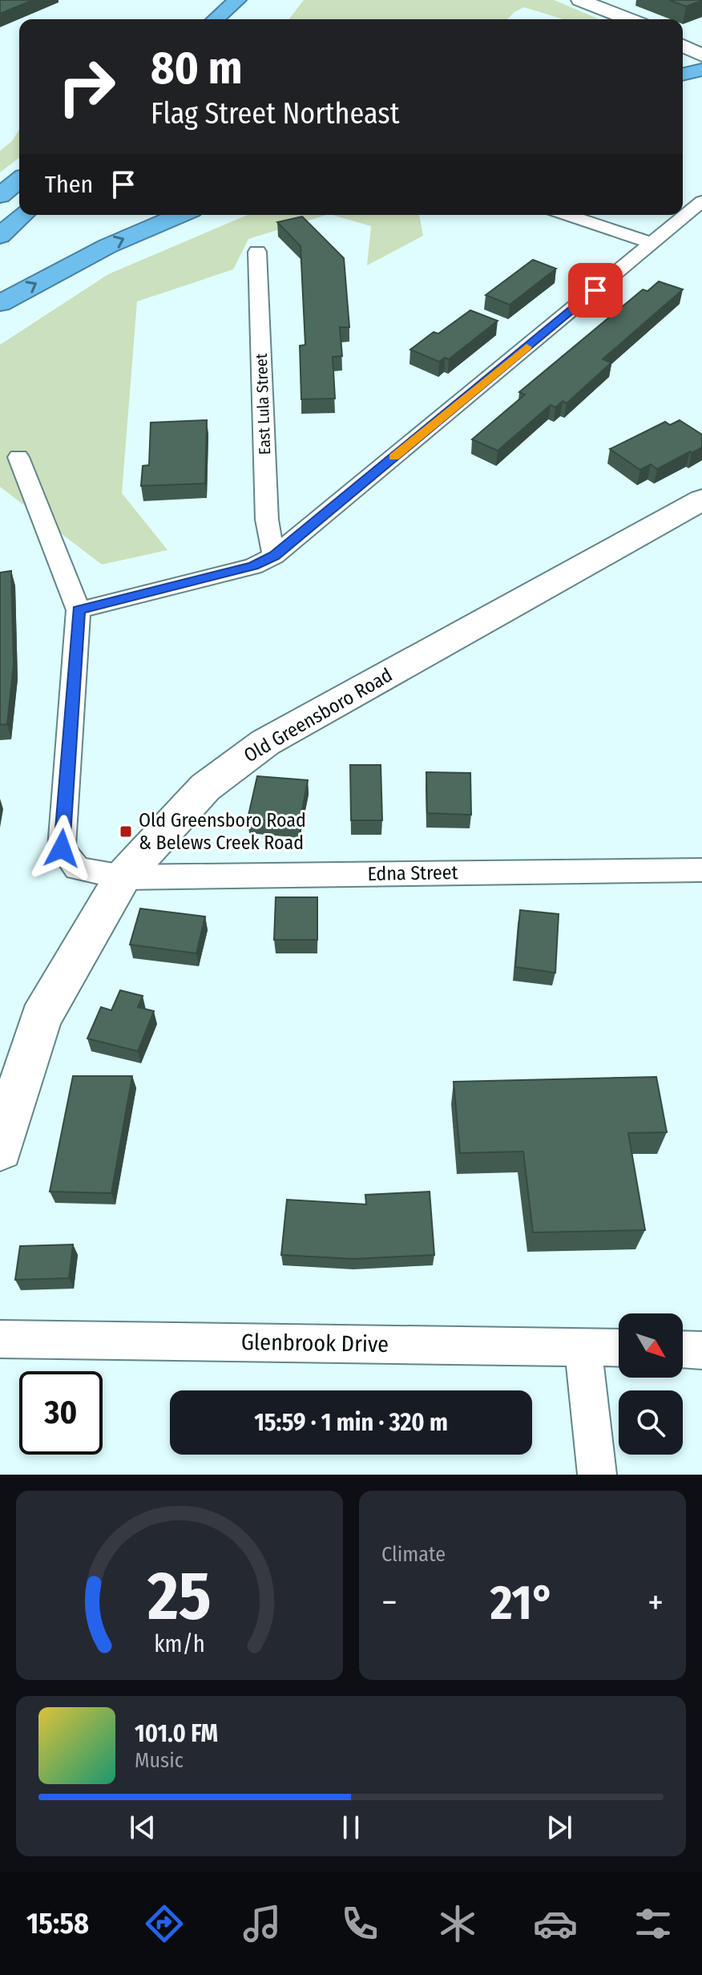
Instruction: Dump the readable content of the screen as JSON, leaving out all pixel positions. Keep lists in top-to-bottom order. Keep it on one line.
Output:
{"streets":{"street":["East Lula Street","Old Greensboro Road","Edna Street","Glenbrook Drive"]},"crossings":[["Old Greensboro Road","Edna Street"]],"places":{"transit":["Old Greensboro Road & Belews Creek Road"]},"north":"bottom right","page":{"turn":["80 m","Flag Street Northeast"],"then":"Then","limit":"30","trip":"15:59 · 1 min · 320 m","tile":"Climate","heat":["−","21°","+"],"song":["101.0 FM","Music"],"tabs":"15:58","gauge":["25","km/h"]}}
